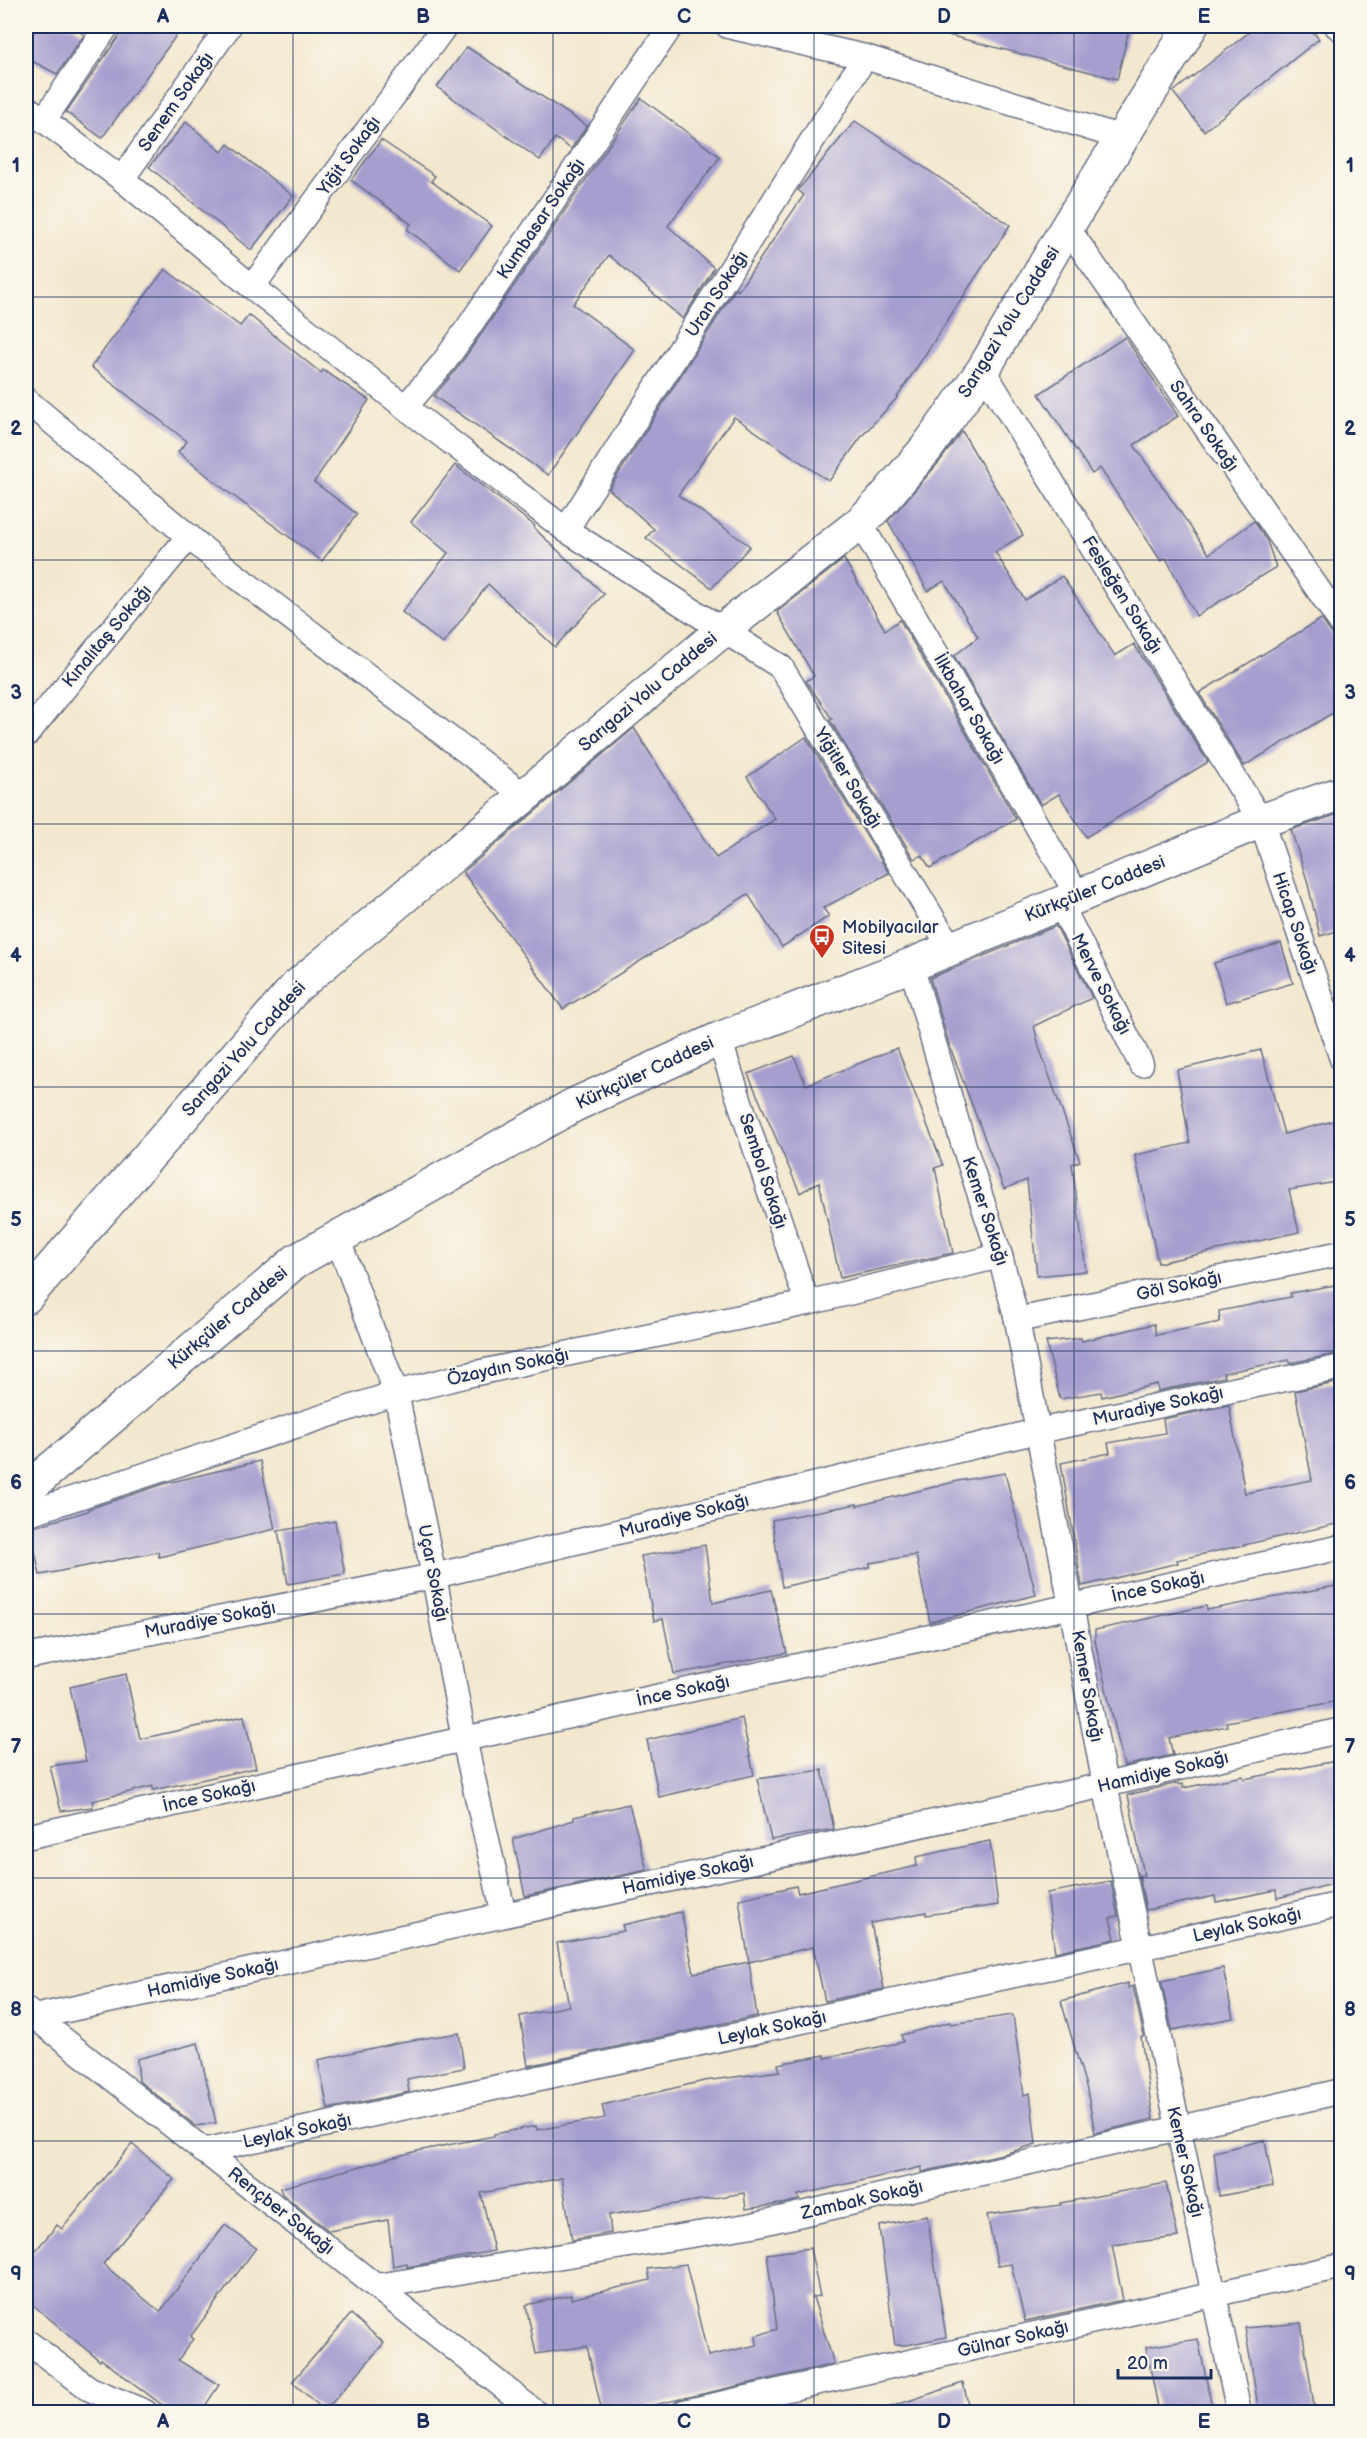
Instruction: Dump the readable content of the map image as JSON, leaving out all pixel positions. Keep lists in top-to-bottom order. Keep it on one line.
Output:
{"streets":{"street":["Senem Sokağı","Yiğit Sokağı","Kumbasar Sokağı","Uran Sokağı","Sarıgazi Yolu Caddesi","Sahra Sokağı","Fesleğen Sokağı","Kınalıtaş Sokağı","İlkbahar Sokağı","Yiğitler Sokağı","Kürkçüler Caddesi","Hicap Sokağı","Merve Sokağı","Sembol Sokağı","Kemer Sokağı","Göl Sokağı","Özaydın Sokağı","Muradiye Sokağı","Uçar Sokağı","İnce Sokağı","Hamidiye Sokağı","Leylak Sokağı","Zambak Sokağı","Rençber Sokağı","Gülnar Sokağı"]},"crossings":[["Senem Sokağı","Yiğitler Sokağı"],["Yiğit Sokağı","Yiğitler Sokağı"],["Kumbasar Sokağı","Yiğitler Sokağı"],["Uran Sokağı","Yiğitler Sokağı"],["Sarıgazi Yolu Caddesi","Sahra Sokağı"],["Sarıgazi Yolu Caddesi","Fesleğen Sokağı"],["Sarıgazi Yolu Caddesi","İlkbahar Sokağı"],["Sarıgazi Yolu Caddesi","Yiğitler Sokağı"],["Fesleğen Sokağı","Kürkçüler Caddesi"],["Fesleğen Sokağı","Hicap Sokağı"],["İlkbahar Sokağı","Kürkçüler Caddesi"],["İlkbahar Sokağı","Merve Sokağı"],["Yiğitler Sokağı","Kürkçüler Caddesi"],["Kürkçüler Caddesi","Hicap Sokağı"],["Kürkçüler Caddesi","Merve Sokağı"],["Kürkçüler Caddesi","Sembol Sokağı"],["Kürkçüler Caddesi","Kemer Sokağı"],["Kürkçüler Caddesi","Uçar Sokağı"],["Sembol Sokağı","Özaydın Sokağı"],["Kemer Sokağı","Göl Sokağı"],["Kemer Sokağı","Özaydın Sokağı"],["Kemer Sokağı","Muradiye Sokağı"],["Kemer Sokağı","İnce Sokağı"],["Kemer Sokağı","Hamidiye Sokağı"],["Kemer Sokağı","Leylak Sokağı"],["Kemer Sokağı","Zambak Sokağı"],["Kemer Sokağı","Gülnar Sokağı"],["Özaydın Sokağı","Uçar Sokağı"],["Muradiye Sokağı","Uçar Sokağı"],["Uçar Sokağı","İnce Sokağı"],["Uçar Sokağı","Hamidiye Sokağı"],["Hamidiye Sokağı","Rençber Sokağı"],["Leylak Sokağı","Rençber Sokağı"],["Zambak Sokağı","Rençber Sokağı"]],"places":{"bus stop":["Mobilyacılar Sitesi"]},"scale_bar":"20 m","grid":{"columns":["A","B","C","D","E"],"rows":["1","2","3","4","5","6","7","8","9"]}}
